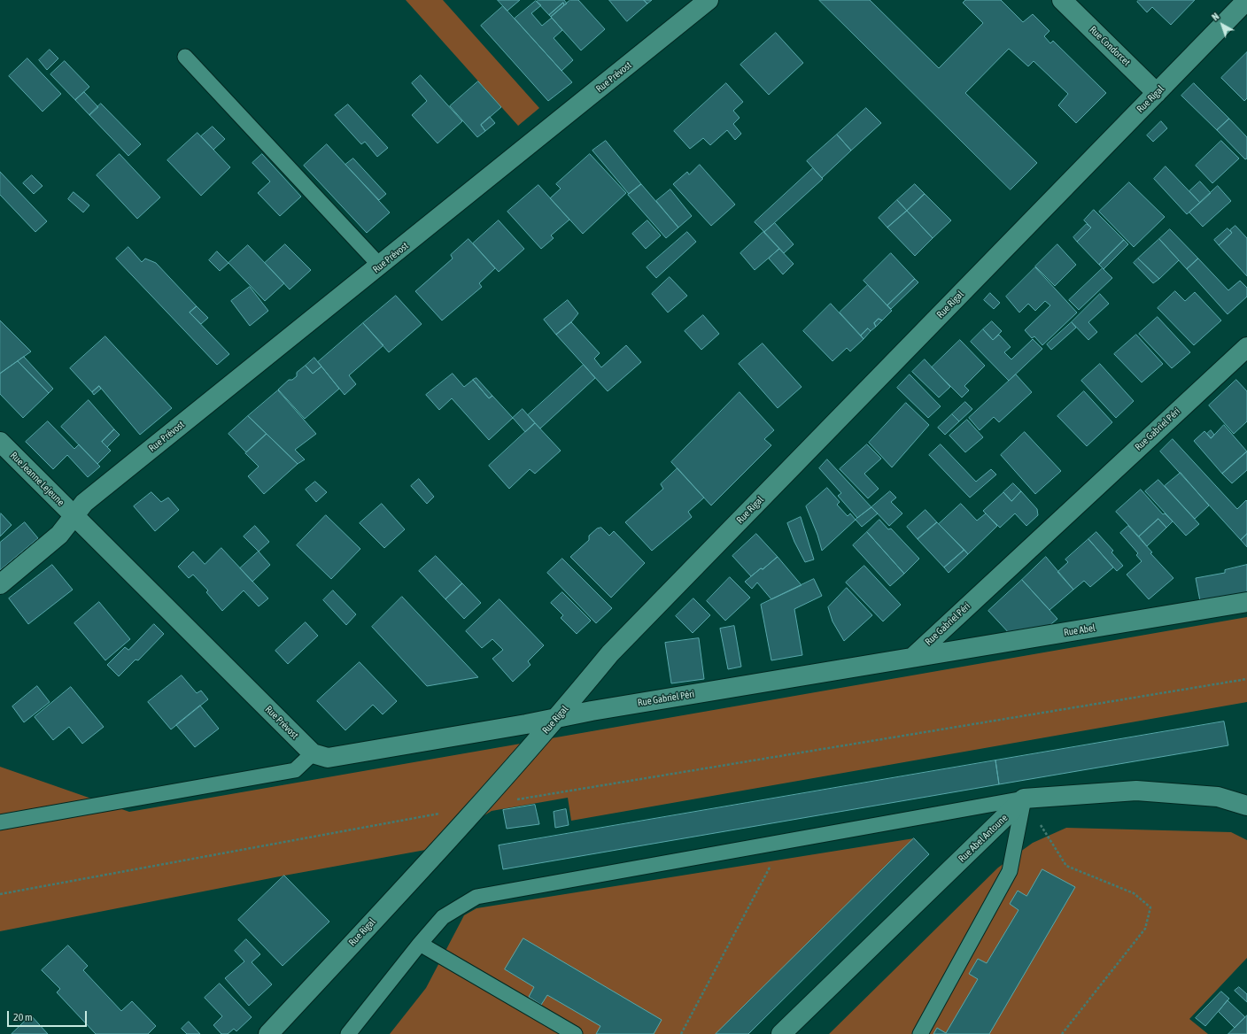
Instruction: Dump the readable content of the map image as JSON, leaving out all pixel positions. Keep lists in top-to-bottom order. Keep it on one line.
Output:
{"streets":{"street":["Rue Condorcet","Rue Prévost","Rue Rigal","Rue Gabriel Péri","Rue Jeanne Lejeune","Rue Abel","Rue Abel Antoune"]},"crossings":[["Rue Condorcet","Rue Rigal"],["Rue Prévost","Rue Jeanne Lejeune"],["Rue Rigal","Rue Gabriel Péri"],["Rue Gabriel Péri","Rue Abel"]],"scale_bar":"20 m","north":"top left"}
